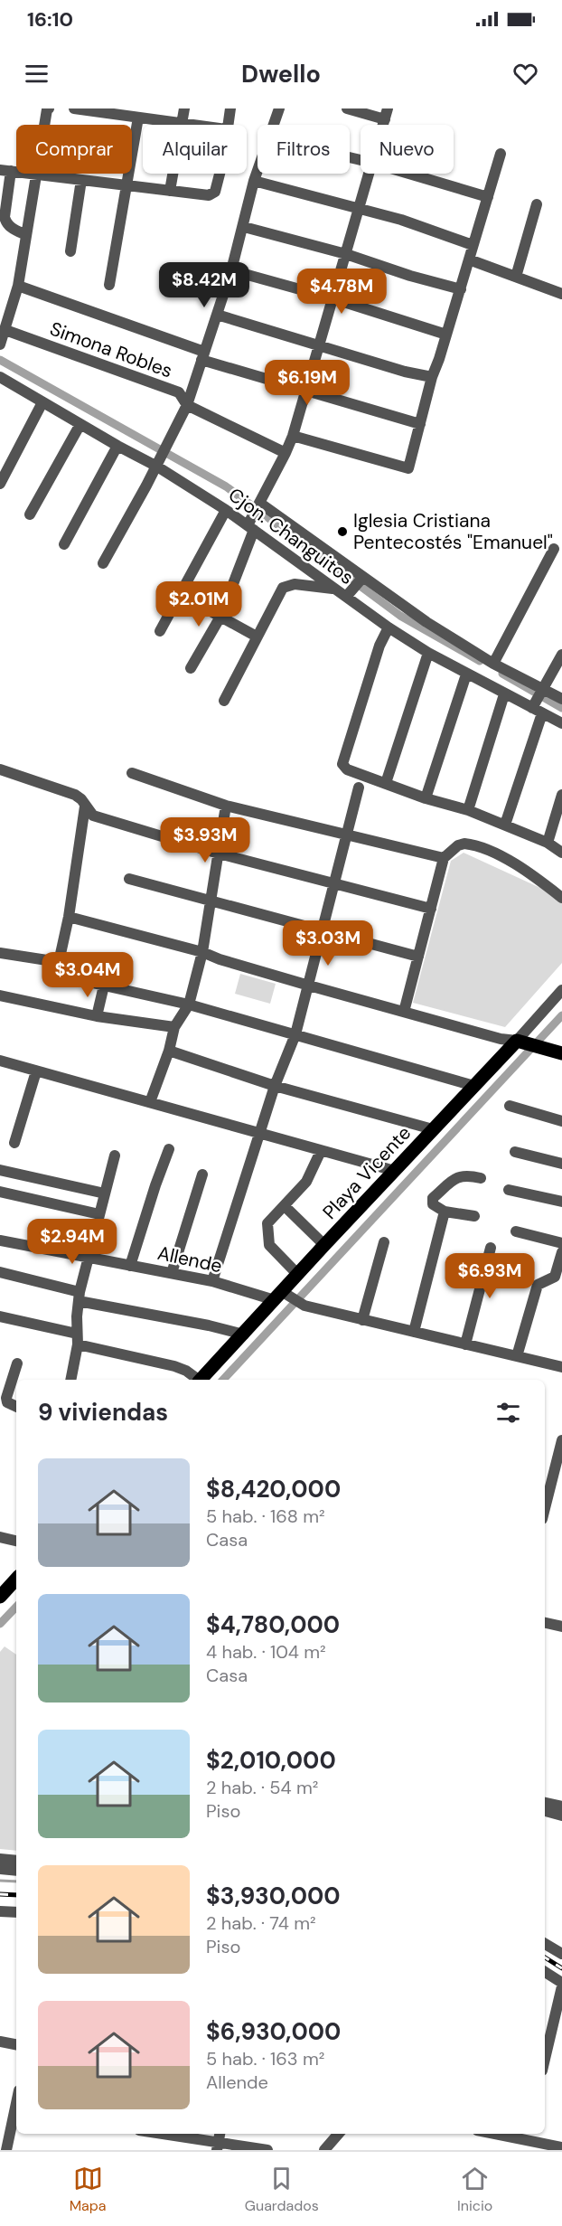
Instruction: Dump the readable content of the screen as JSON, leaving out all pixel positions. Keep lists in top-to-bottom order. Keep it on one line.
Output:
{"streets":{"main road":["Playa Vicente"],"street":["Simona Robles","Cjon. Changuitos","Allende"]},"crossings":[["Playa Vicente","Allende"]],"places":["Iglesia Cristiana Pentecostés \"Emanuel\""],"page":{"status":"16:10","header":"Dwello","chip":["Comprar","Alquilar","Filtros","Nuevo"],"price":["$8.42M","$4.78M","$6.19M","$2.01M","$3.93M","$3.03M","$3.04M","$2.94M","$6.93M"],"heading":"9 viviendas","list":[{"name":"$8,420,000","note":"5 hab. · 168 m² · Casa"},{"name":"$4,780,000","note":"4 hab. · 104 m² · Casa"},{"name":"$2,010,000","note":"2 hab. · 54 m² · Piso"},{"name":"$3,930,000","note":"2 hab. · 74 m² · Piso"},{"name":"$6,930,000","note":"5 hab. · 163 m² · Allende"}],"tabs":["Mapa","Guardados","Inicio"]}}
